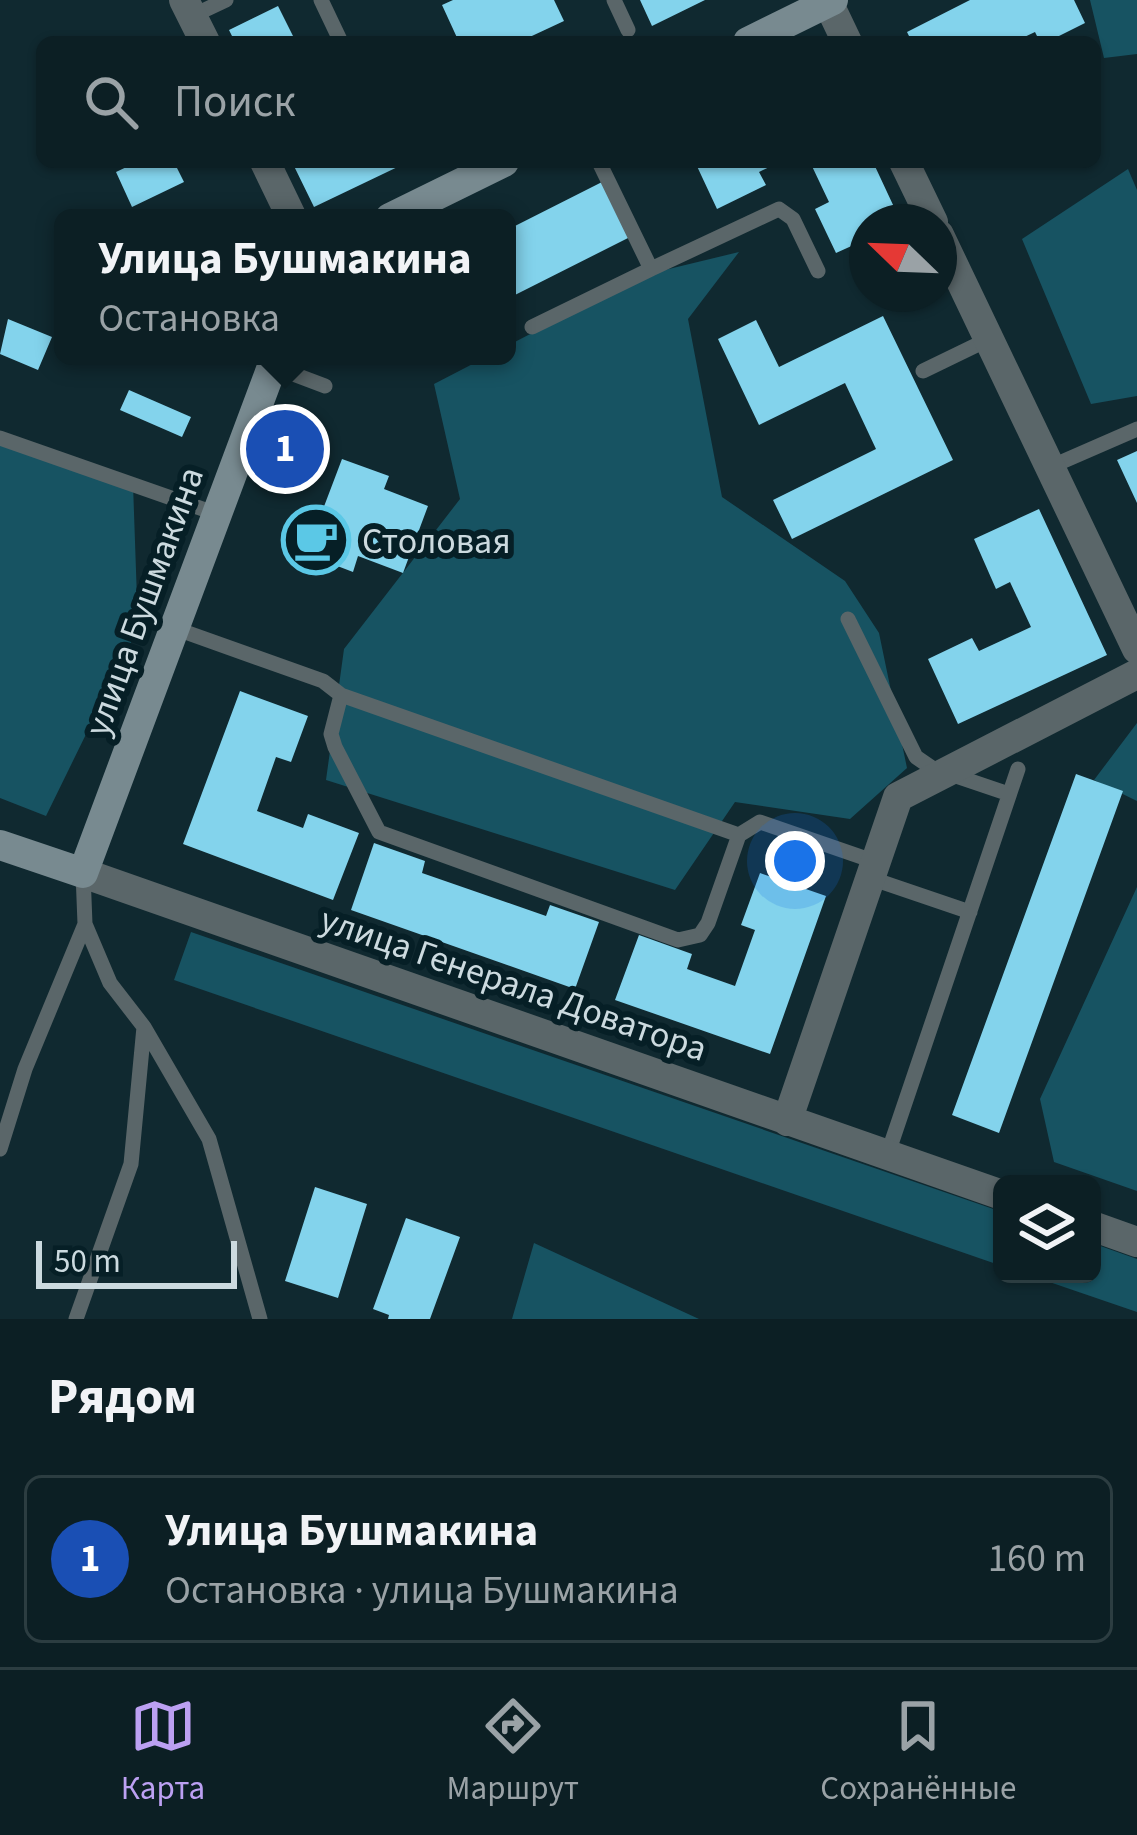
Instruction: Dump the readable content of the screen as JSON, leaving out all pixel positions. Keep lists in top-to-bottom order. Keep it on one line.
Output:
{"streets":{"street":["улица Бушмакина","улица Генерала Доватора"]},"crossings":[["улица Бушмакина","улица Генерала Доватора"]],"places":{"cafe":["Столовая"]},"scale_bar":"50 m","north":"top left","page":{"search":"Поиск","popup":["Улица Бушмакина","Остановка"],"pins":"1","scale":"50 m","heading":"Рядом","list":[{"mark":"1","name":"Улица Бушмакина","note":"Остановка · улица Бушмакина","value":"160 m"}],"nav":["Карта","Маршрут","Сохранённые"]}}
